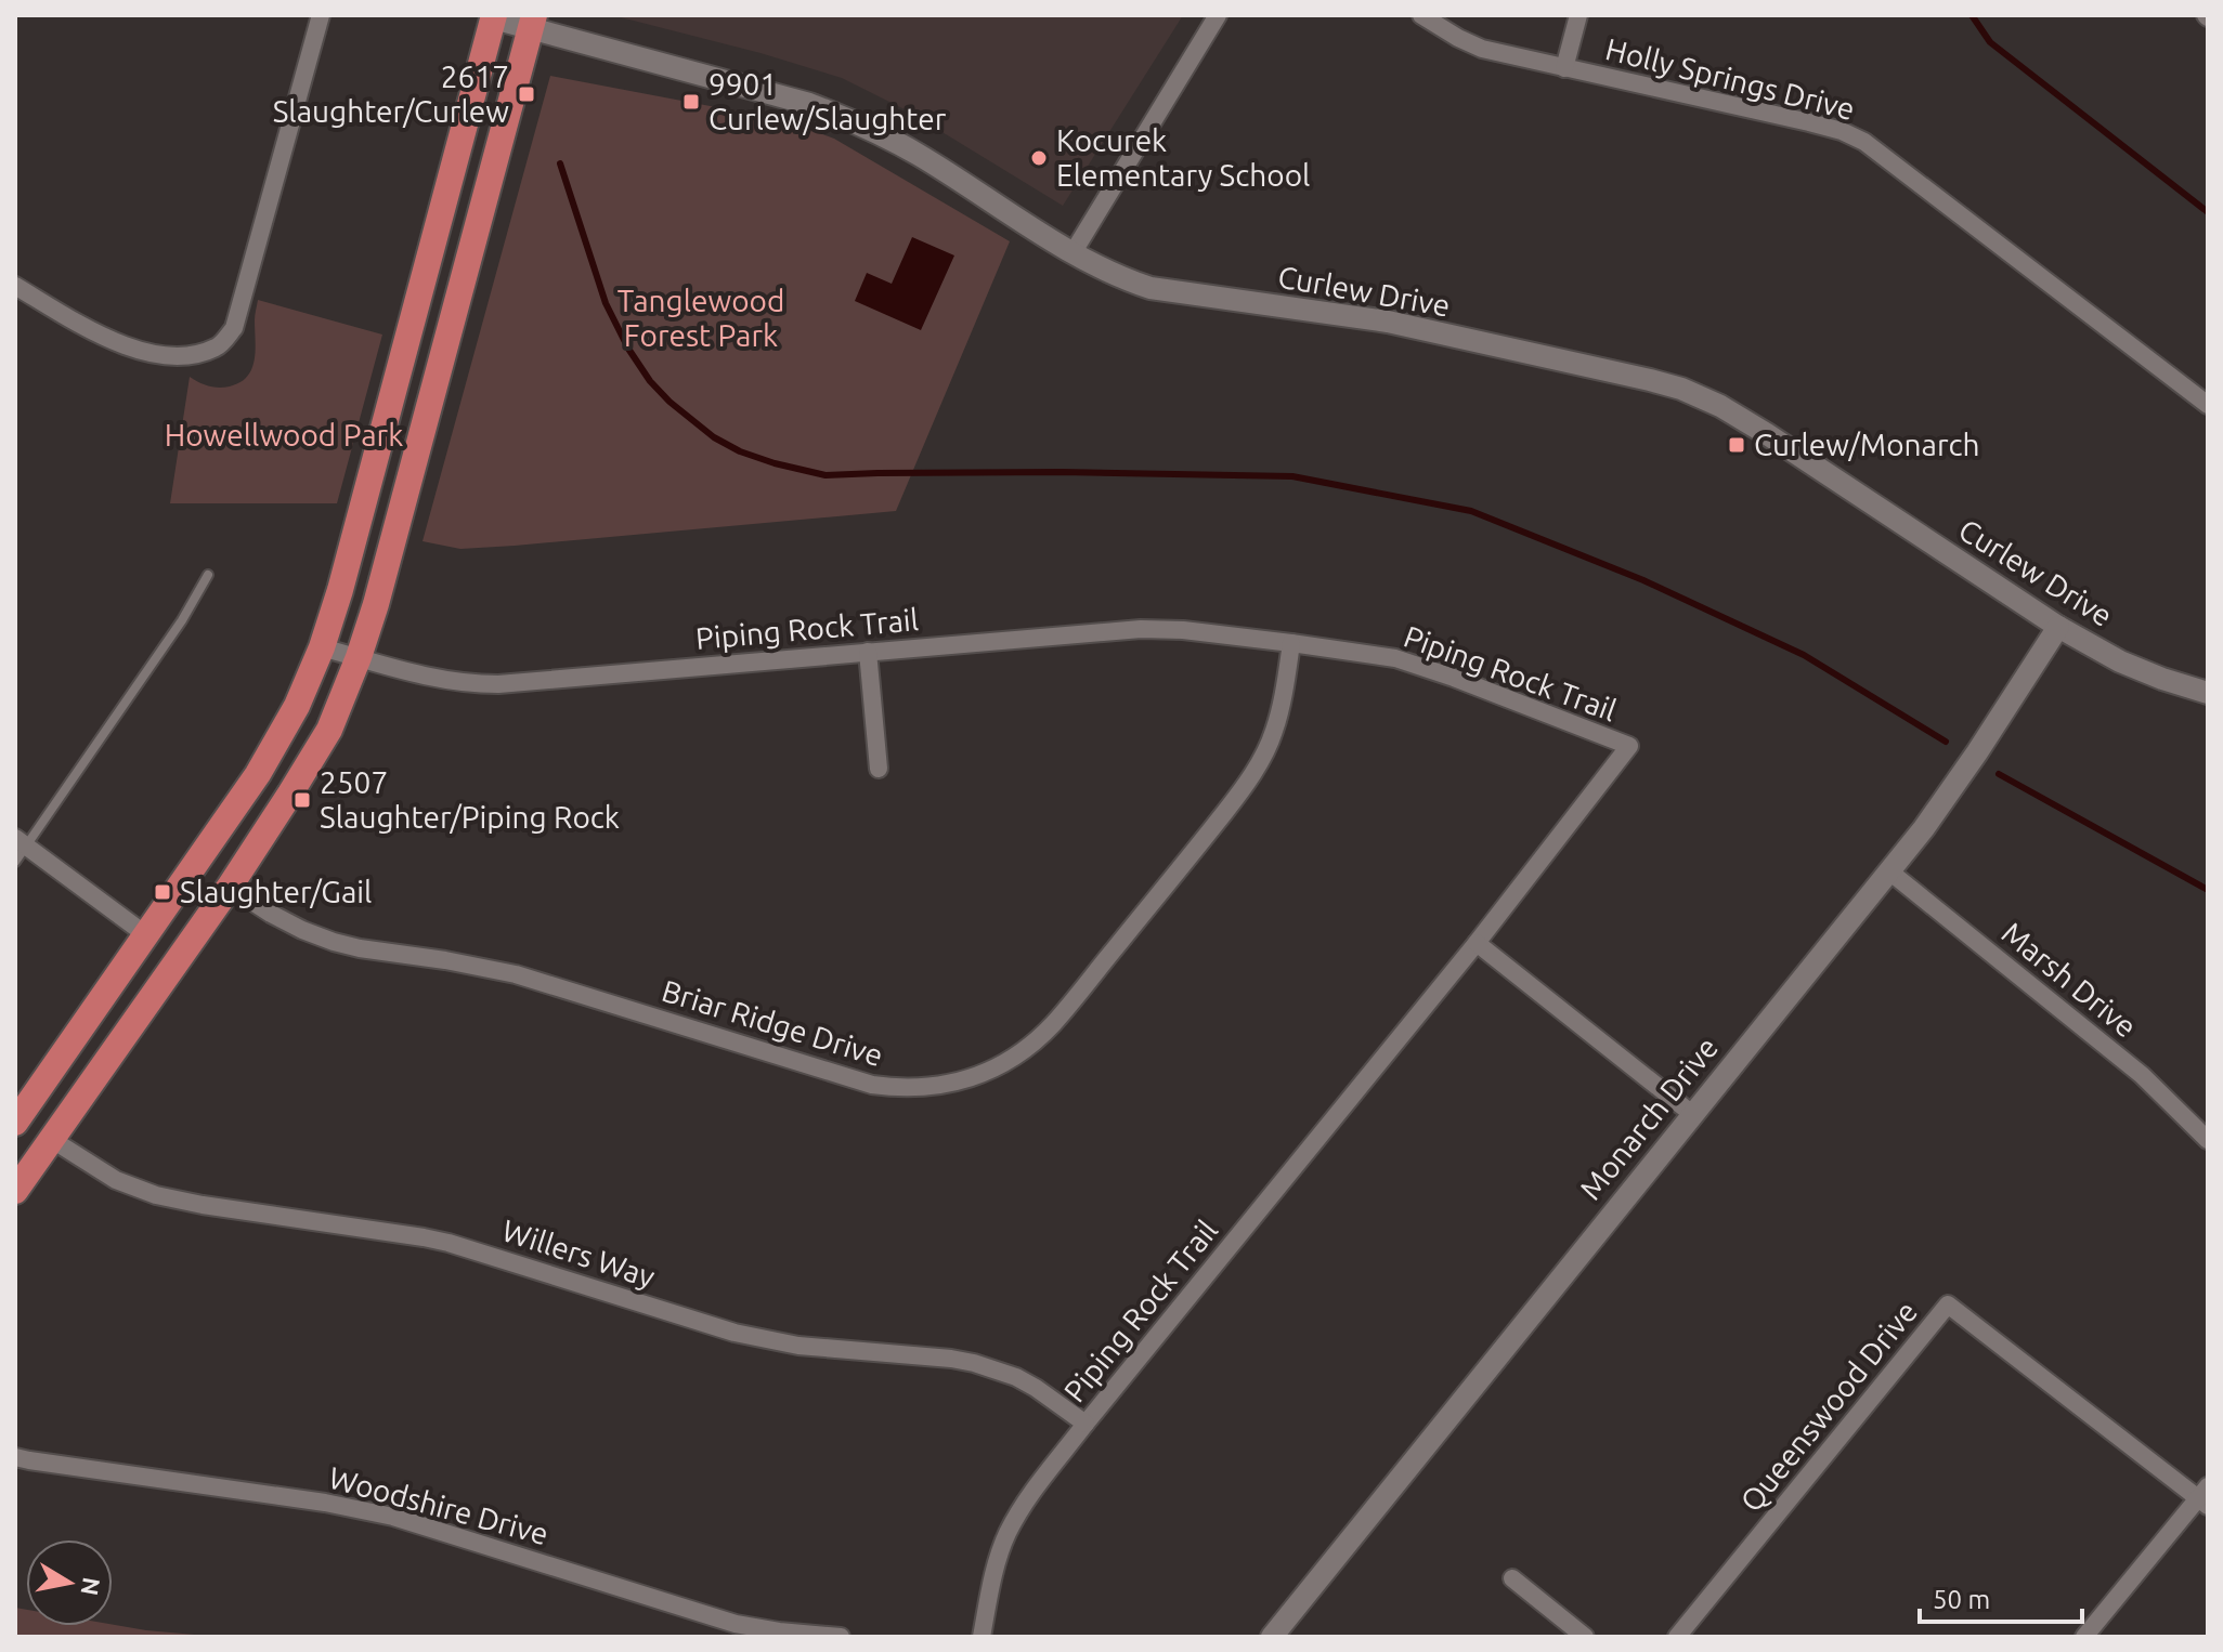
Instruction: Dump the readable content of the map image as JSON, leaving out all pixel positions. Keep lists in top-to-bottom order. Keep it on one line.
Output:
{"streets":{"street":["Holly Springs Drive","Curlew Drive","Piping Rock Trail","Marsh Drive","Briar Ridge Drive","Monarch Drive","Willers Way","Queenswood Drive","Woodshire Drive"]},"crossings":[["Curlew Drive","Monarch Drive"],["Piping Rock Trail","Briar Ridge Drive"],["Piping Rock Trail","Willers Way"],["Marsh Drive","Monarch Drive"]],"parks":["Tanglewood Forest Park","Howellwood Park"],"places":{"transit":["2617 Slaughter/Curlew","9901 Curlew/Slaughter","Curlew/Monarch","2507 Slaughter/Piping Rock","Slaughter/Gail"],"other":["Kocurek Elementary School"]},"scale_bar":"50 m","north":"right"}
